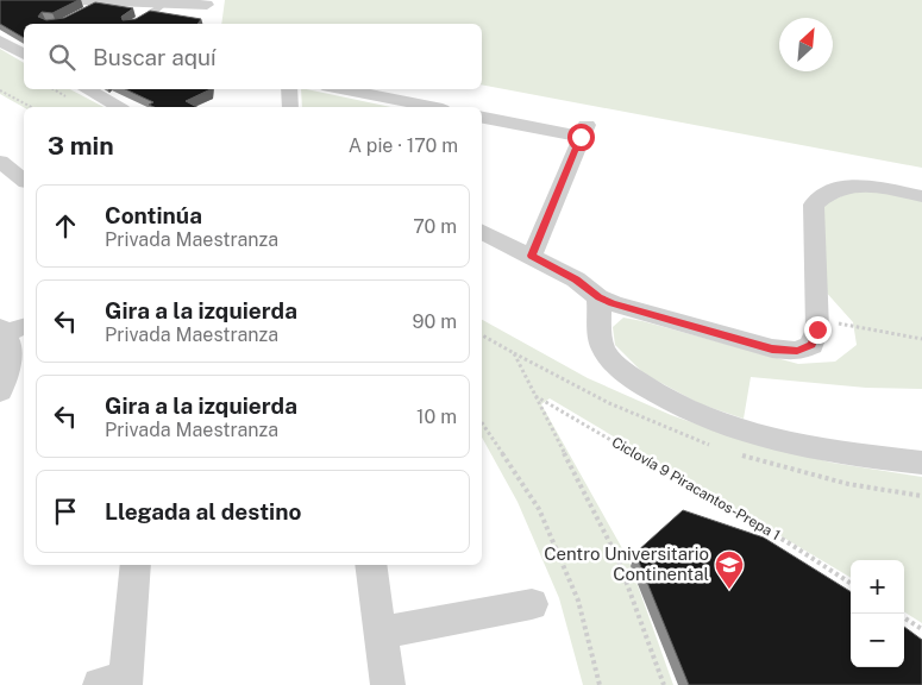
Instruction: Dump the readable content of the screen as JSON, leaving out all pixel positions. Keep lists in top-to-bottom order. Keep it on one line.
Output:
{"streets":{"path":["Ciclovía 9 Piracantos-Prepa 1"]},"places":{"school or university":["Centro Universitario Continental"]},"north":"top right","page":{"search":"Buscar aquí","heading":["3 min","A pie · 170 m"],"list":[["Continúa","Privada Maestranza","70 m"],["Gira a la izquierda","Privada Maestranza","90 m"],["Gira a la izquierda","Privada Maestranza","10 m"],"Llegada al destino"],"map_buttons":["+","−"]}}
